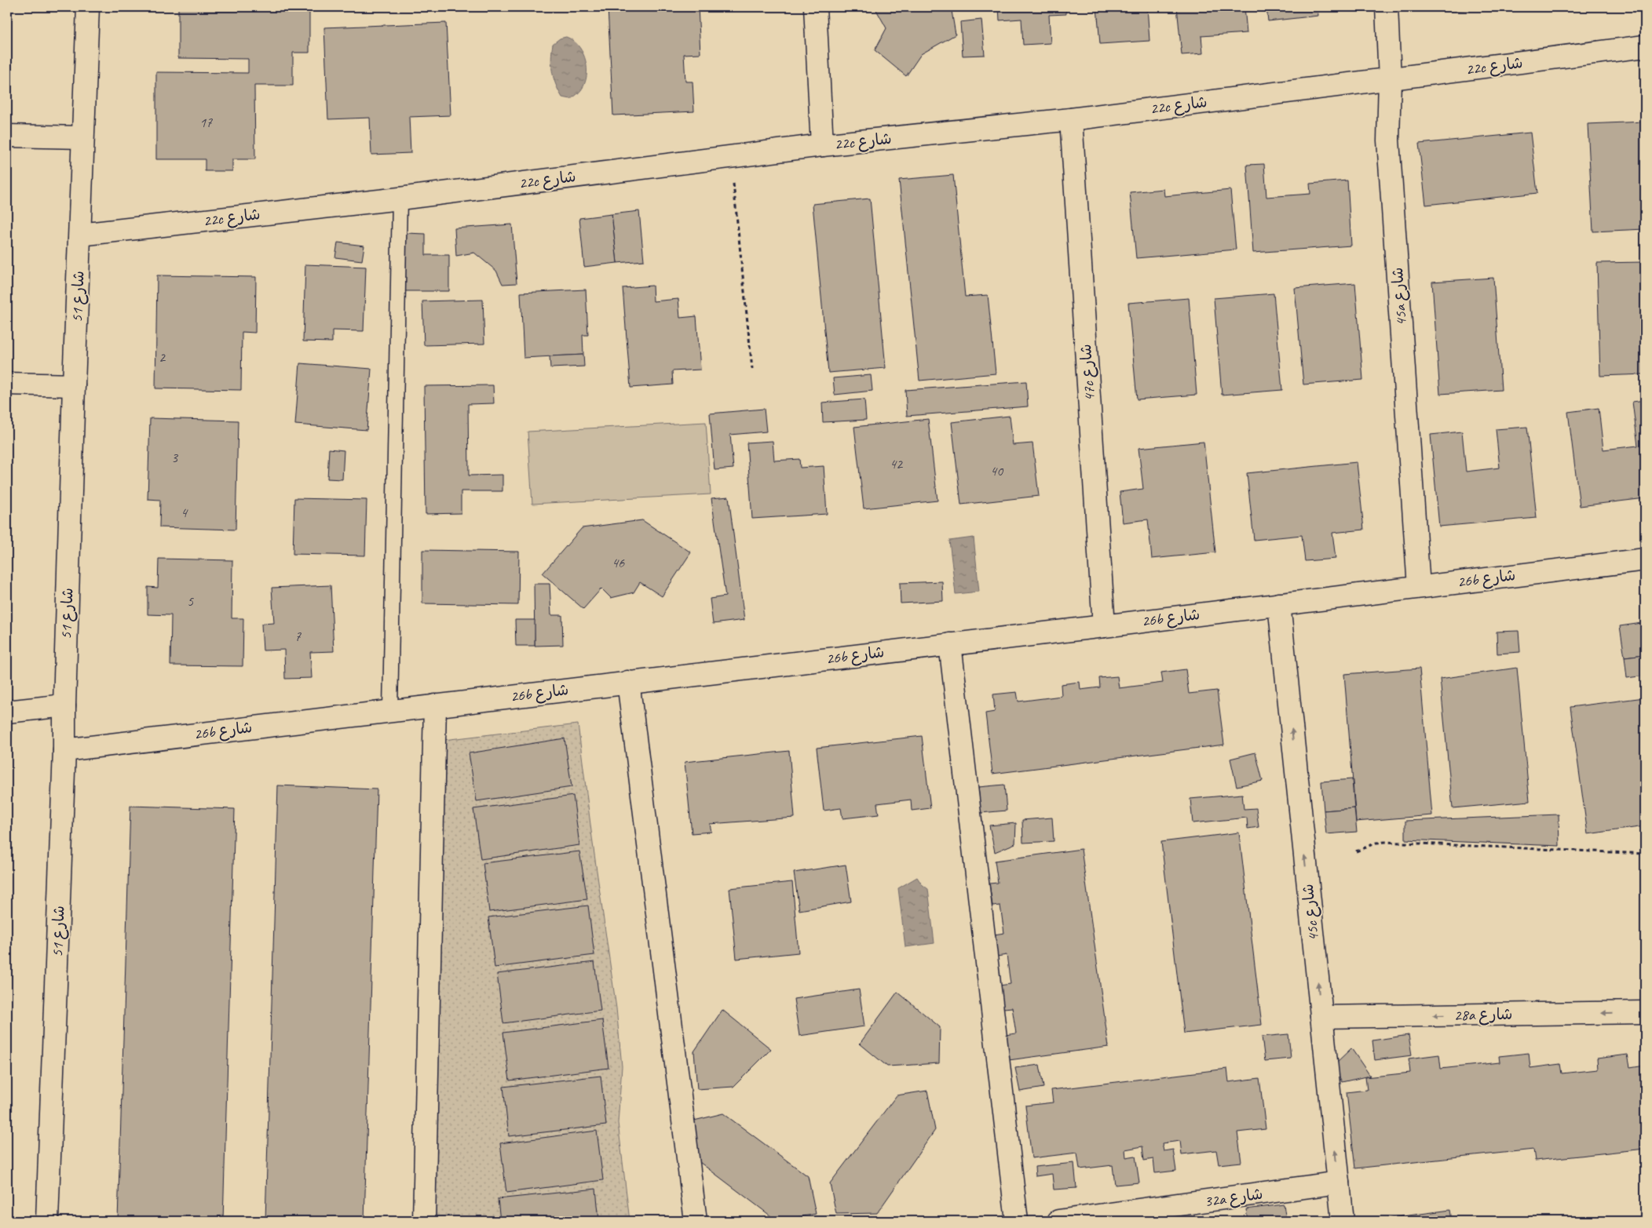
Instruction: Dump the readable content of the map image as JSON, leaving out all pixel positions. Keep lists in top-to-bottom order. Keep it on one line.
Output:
{"streets":{"street":["22c شارع","شارع 51","45a شارع","47c شارع","26b شارع","45c شارع","28a شارع","32a شارع"]},"crossings":[["22c شارع","شارع 51"],["22c شارع","45a شارع"],["22c شارع","47c شارع"],["شارع 51","26b شارع"],["45a شارع","26b شارع"],["47c شارع","26b شارع"],["26b شارع","45c شارع"],["45c شارع","28a شارع"],["45c شارع","32a شارع"]],"one_way":["45c شارع","28a شارع"],"house_numbers":["17","2","3","42","40","4","46","5","7"]}
